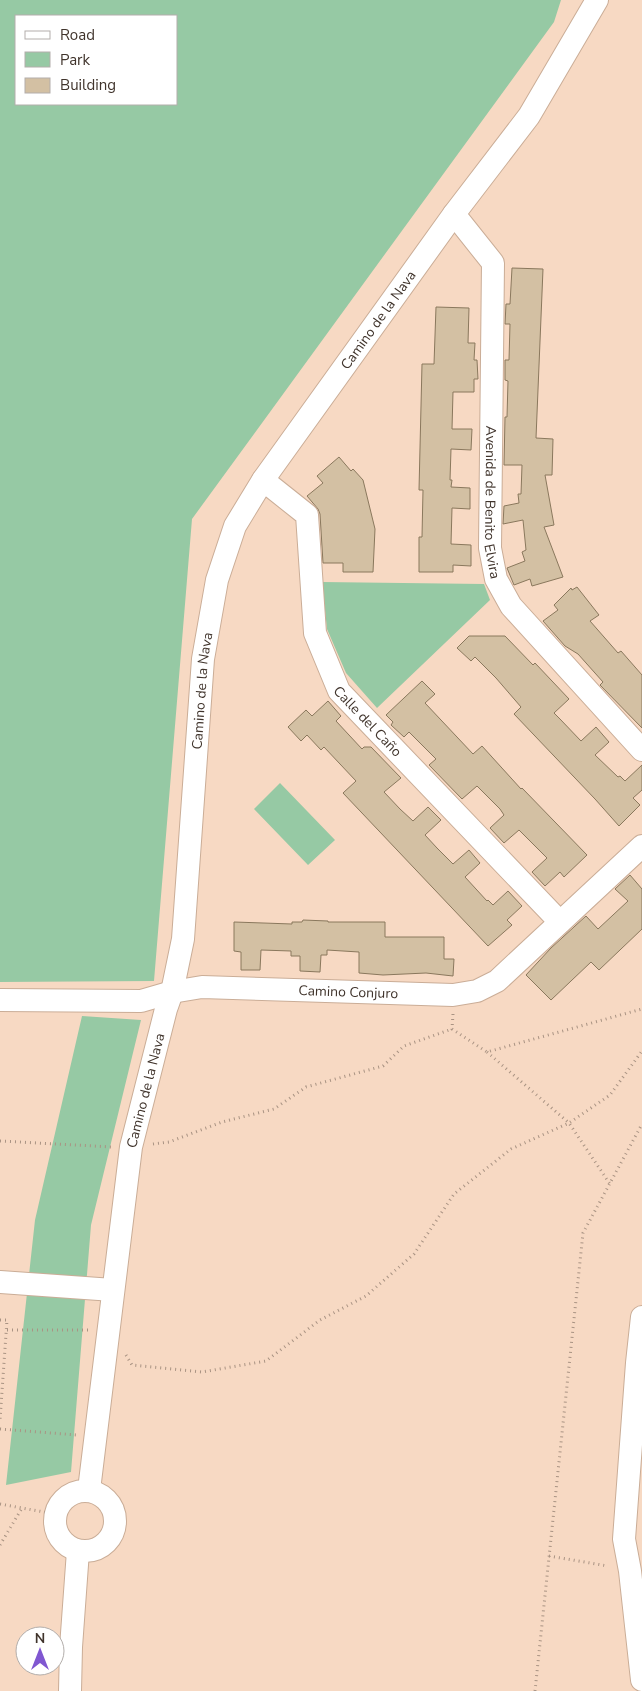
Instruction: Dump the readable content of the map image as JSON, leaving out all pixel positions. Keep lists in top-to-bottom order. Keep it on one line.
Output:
{"streets":{"street":["Camino de la Nava","Avenida de Benito Elvira","Calle del Caño","Camino Conjuro"]},"crossings":[["Camino de la Nava","Avenida de Benito Elvira"],["Camino de la Nava","Calle del Caño"],["Camino de la Nava","Camino Conjuro"],["Calle del Caño","Camino Conjuro"]],"legend":["Road","Park","Building"],"north":"top"}
